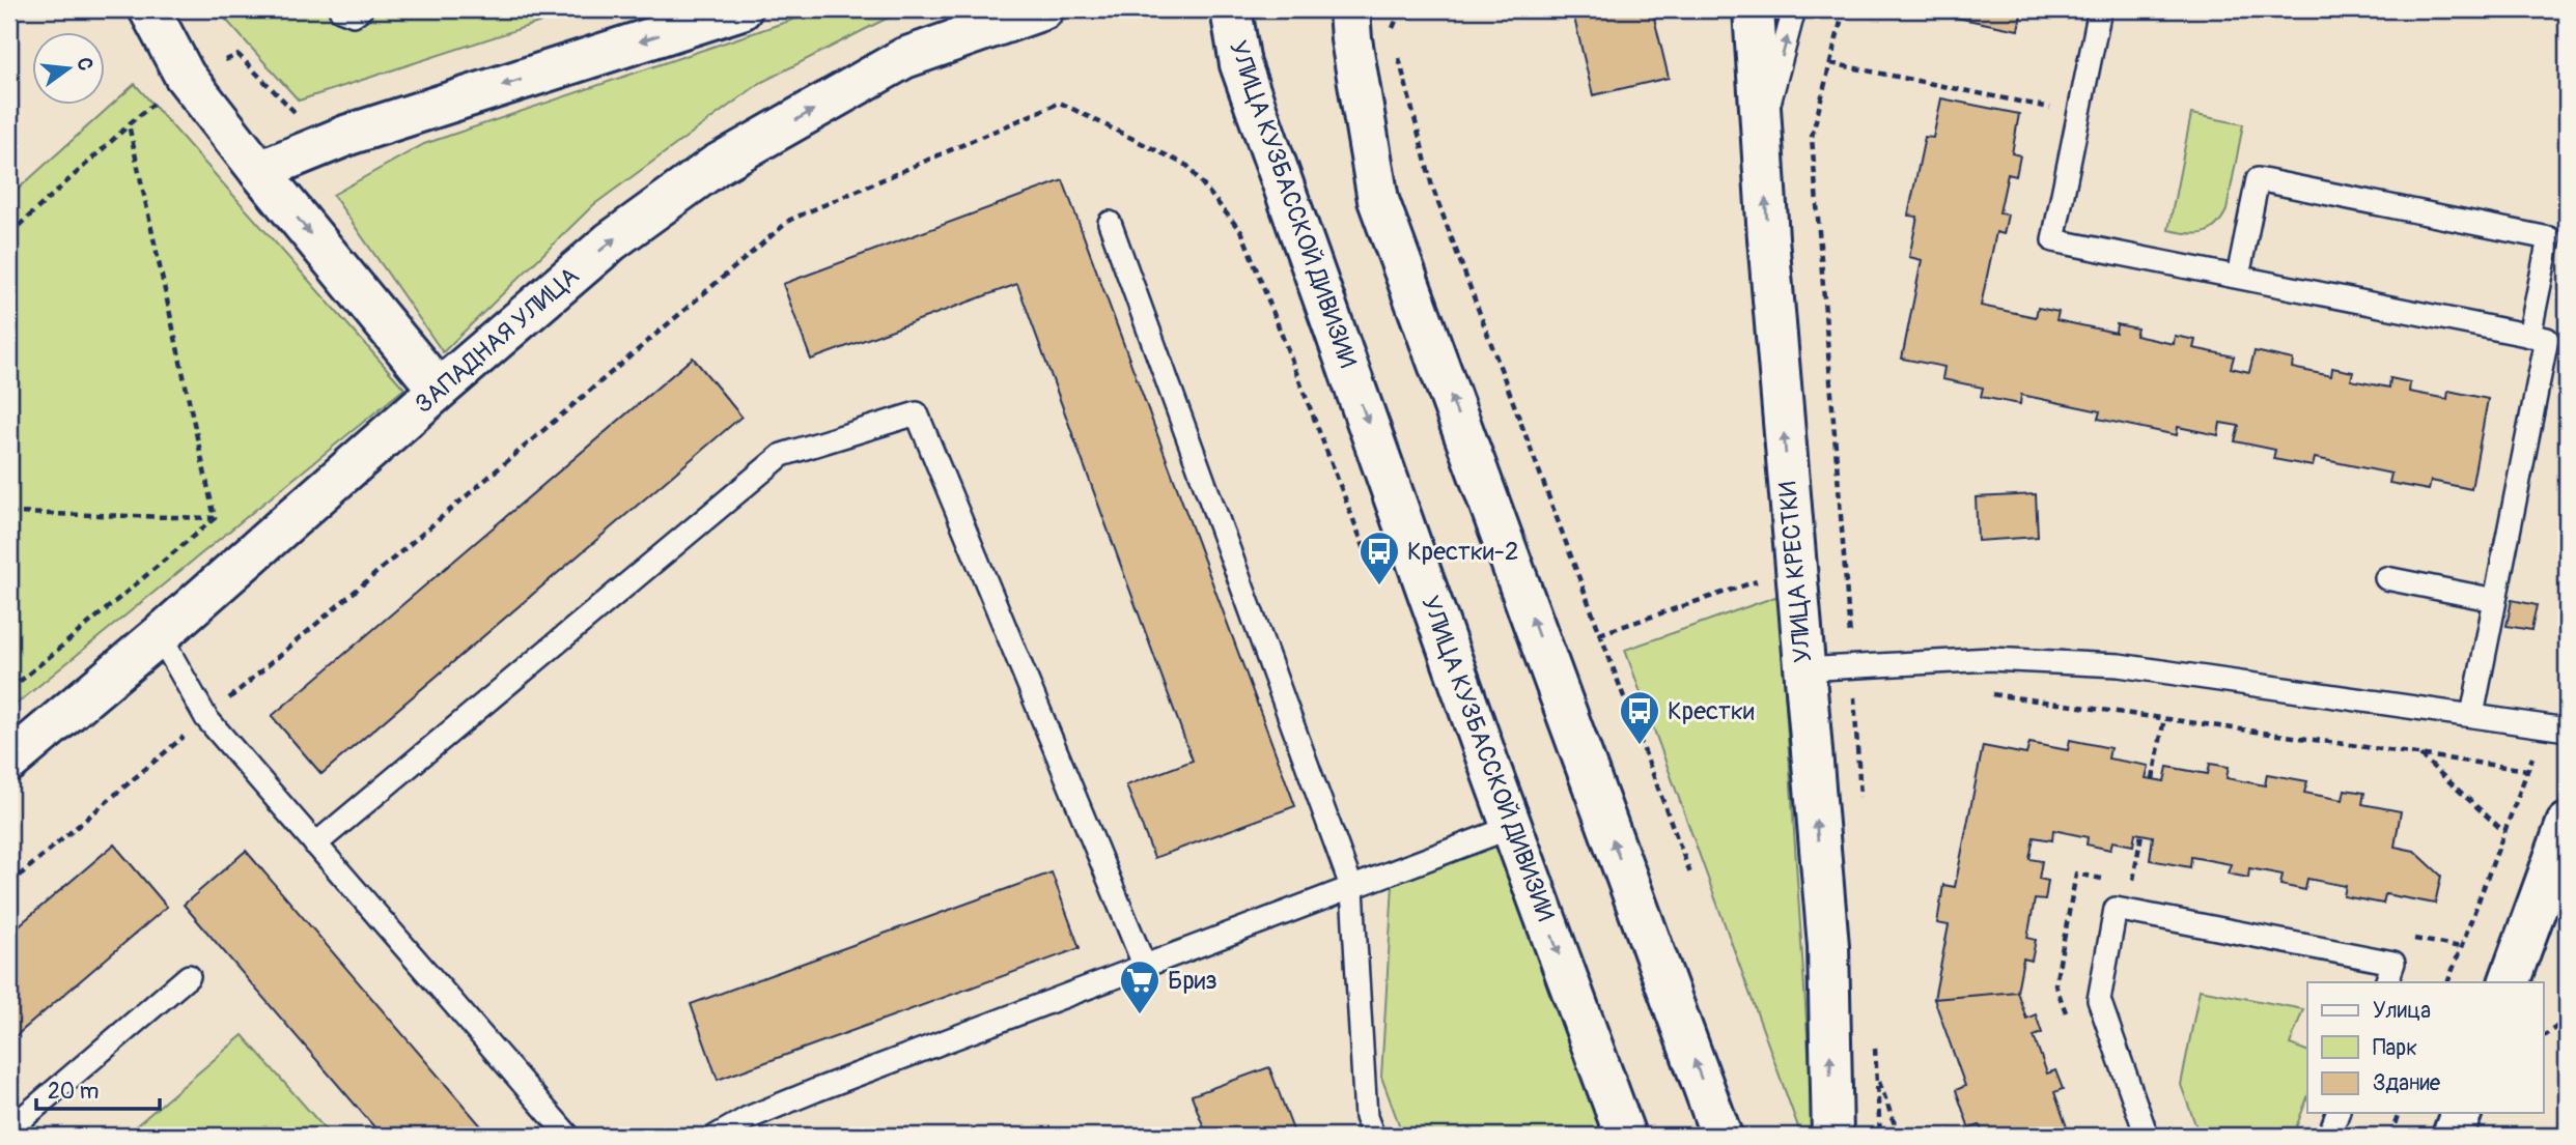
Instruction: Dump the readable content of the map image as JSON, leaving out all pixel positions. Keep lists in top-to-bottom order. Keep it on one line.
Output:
{"streets":{"street":["УЛИЦА КУЗБАССКОЙ ДИВИЗИИ","ЗАПАДНАЯ УЛИЦА","УЛИЦА КРЕСТКИ"]},"places":{"bus stop":["Крестки-2","Крестки"],"supermarket":["Бриз"]},"legend":["Улица","Парк","Здание"],"scale_bar":"20 m","north":"right"}
